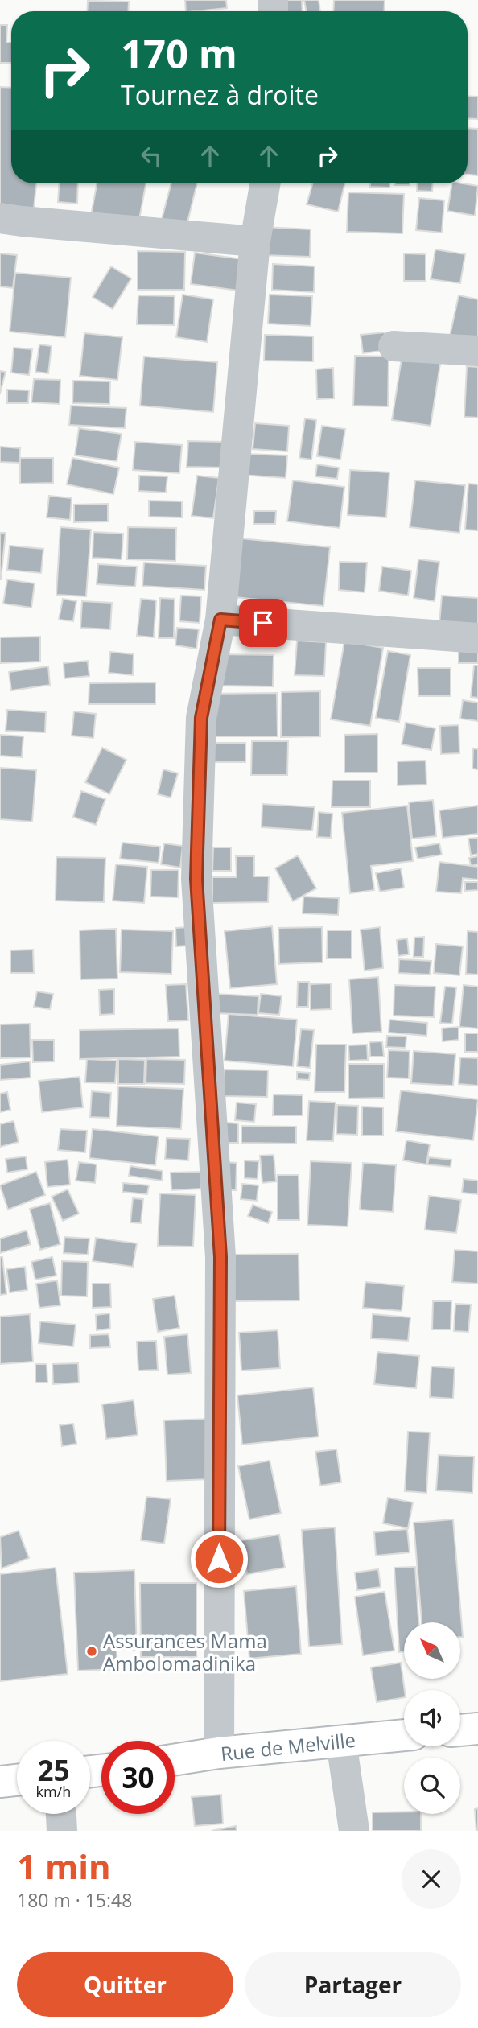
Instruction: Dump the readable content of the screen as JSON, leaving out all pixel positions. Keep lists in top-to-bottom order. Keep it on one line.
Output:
{"streets":{"main road":["Rue de Melville"]},"places":["Assurances Mama Ambolomadinika"],"north":"top left","page":{"turn":["170 m","Tournez à droite"],"speed":"25 km/h","limit":"30","heading":["1 min","180 m · 15:48"],"buttons":["Quitter","Partager"]}}
